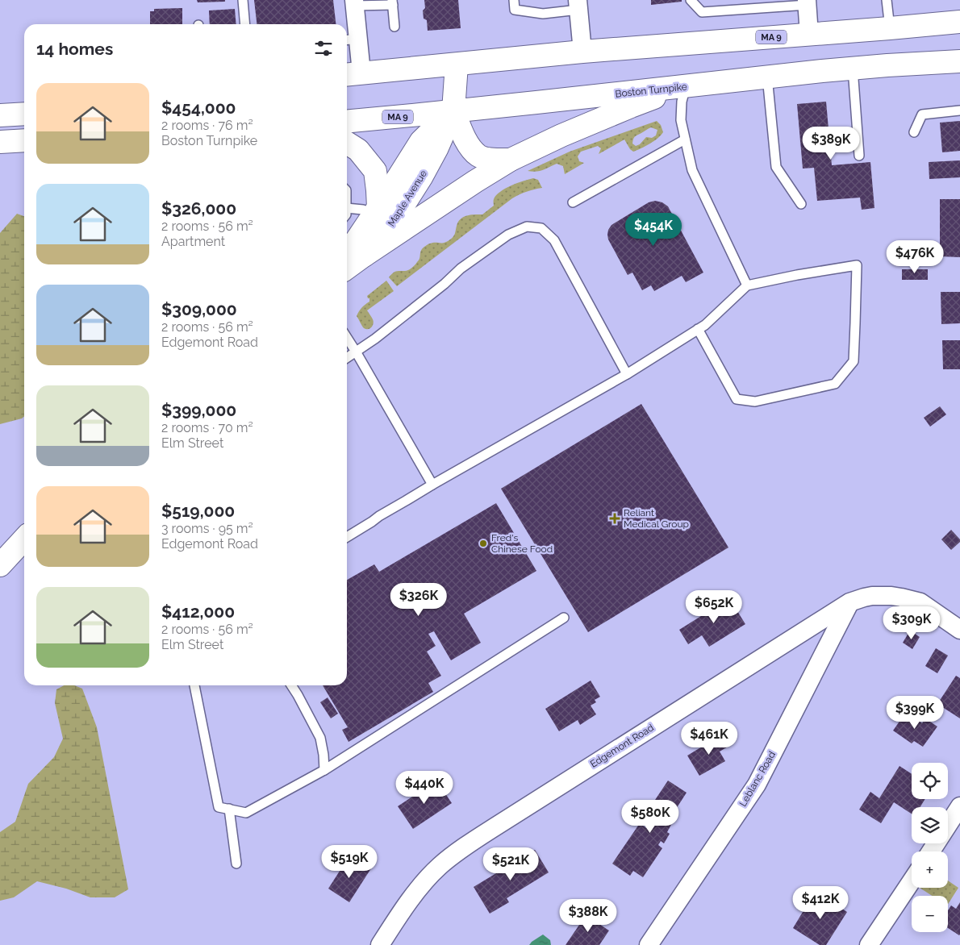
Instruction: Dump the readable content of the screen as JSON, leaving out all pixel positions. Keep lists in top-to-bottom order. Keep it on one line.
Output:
{"streets":{"main road":["MA 9","Boston Turnpike","Maple Avenue"],"street":["Edgemont Road","Leblanc Road"]},"crossings":[["MA 9","Maple Avenue"],["Boston Turnpike","Maple Avenue"],["Edgemont Road","Leblanc Road"]],"places":{"health":["Reliant Medical Group"],"other":["Fred's Chinese Food"]},"page":{"heading":"14 homes","list":[{"name":"$454,000","note":"2 rooms · 76 m² · Boston Turnpike"},{"name":"$326,000","note":"2 rooms · 56 m² · Apartment"},{"name":"$309,000","note":"2 rooms · 56 m² · Edgemont Road"},{"name":"$399,000","note":"2 rooms · 70 m² · Elm Street"},{"name":"$519,000","note":"3 rooms · 95 m² · Edgemont Road"},{"name":"$412,000","note":"2 rooms · 56 m² · Elm Street"}],"price":["$389K","$454K","$476K","$326K","$652K","$309K","$399K","$461K","$440K","$580K","$519K","$521K","$412K","$388K"],"map_buttons":["+","−"]}}
